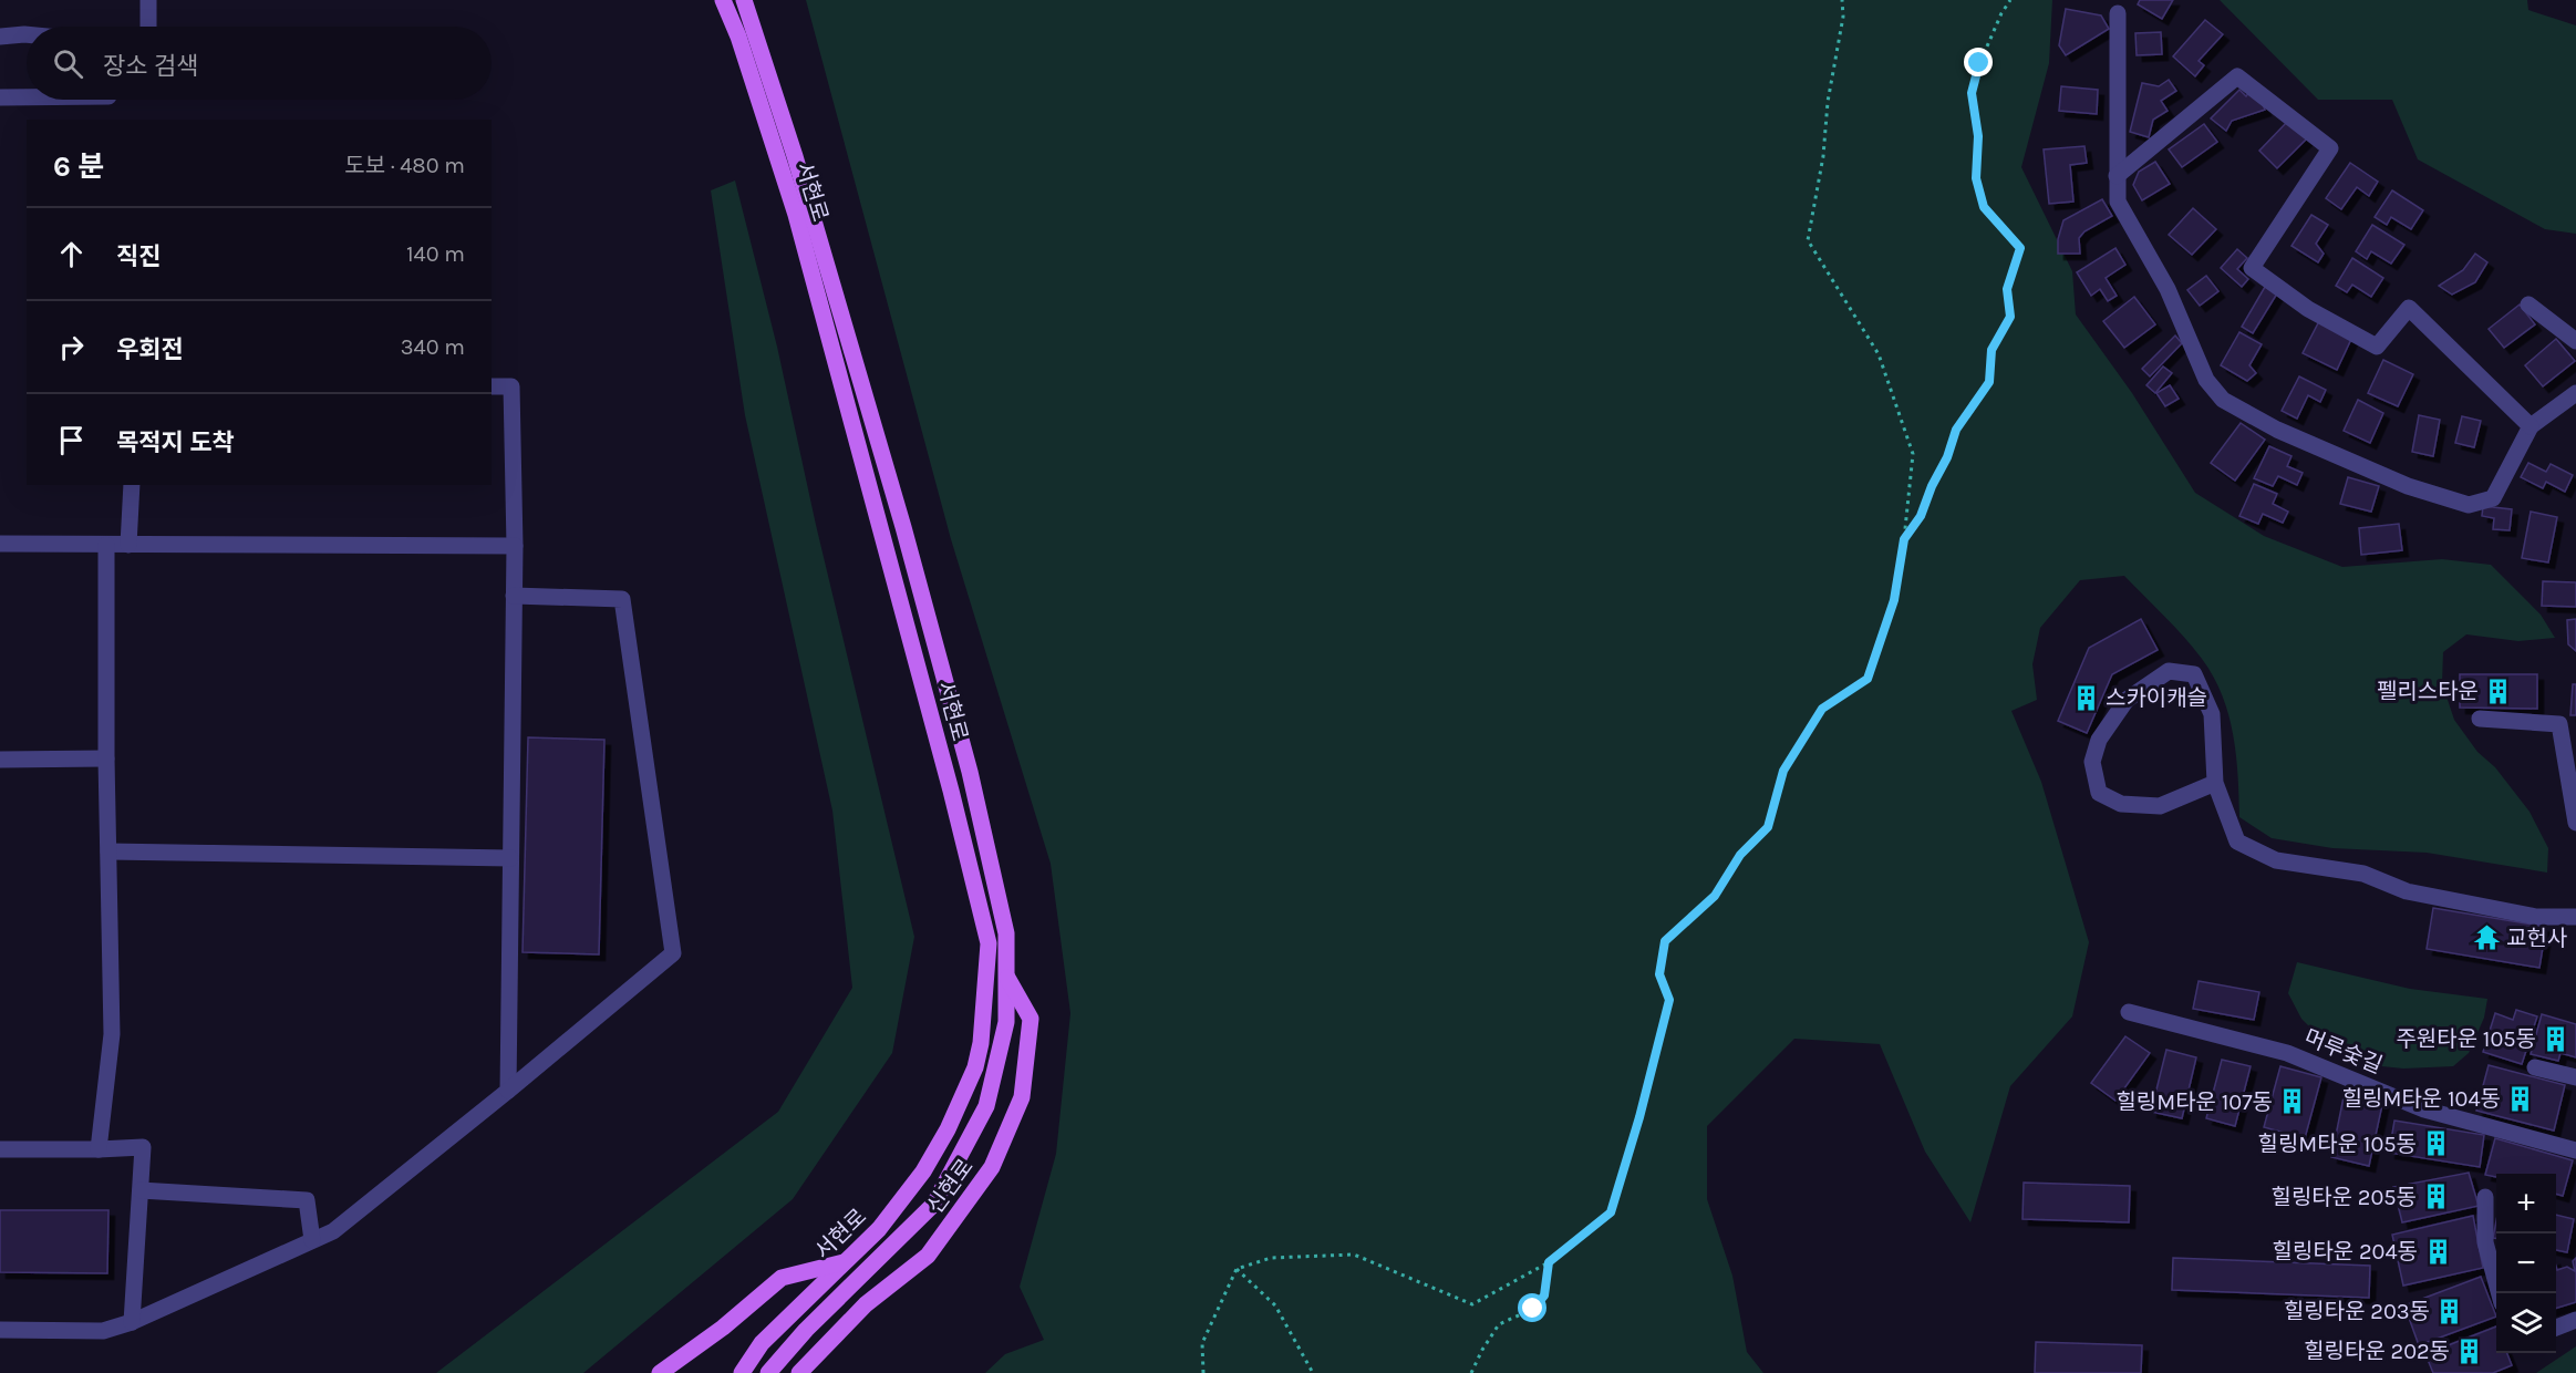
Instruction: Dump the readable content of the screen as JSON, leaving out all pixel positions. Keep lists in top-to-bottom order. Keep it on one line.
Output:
{"streets":{"main road":["서현로","신현로"],"street":["머루숯길"]},"crossings":[["서현로","신현로"]],"places":{"building":["펠리스타운","스카이캐슬","주원타운 105동","힐링M타운 104동","힐링M타운 107동","힐링M타운 105동","힐링타운 205동","힐링타운 204동","힐링타운 203동","힐링타운 202동"],"temple":["교헌사"]},"page":{"search":"장소 검색","heading":["6 분","도보 · 480 m"],"list":[["직진","140 m"],["우회전","340 m"],"목적지 도착"],"map_buttons":["+","−"]}}
